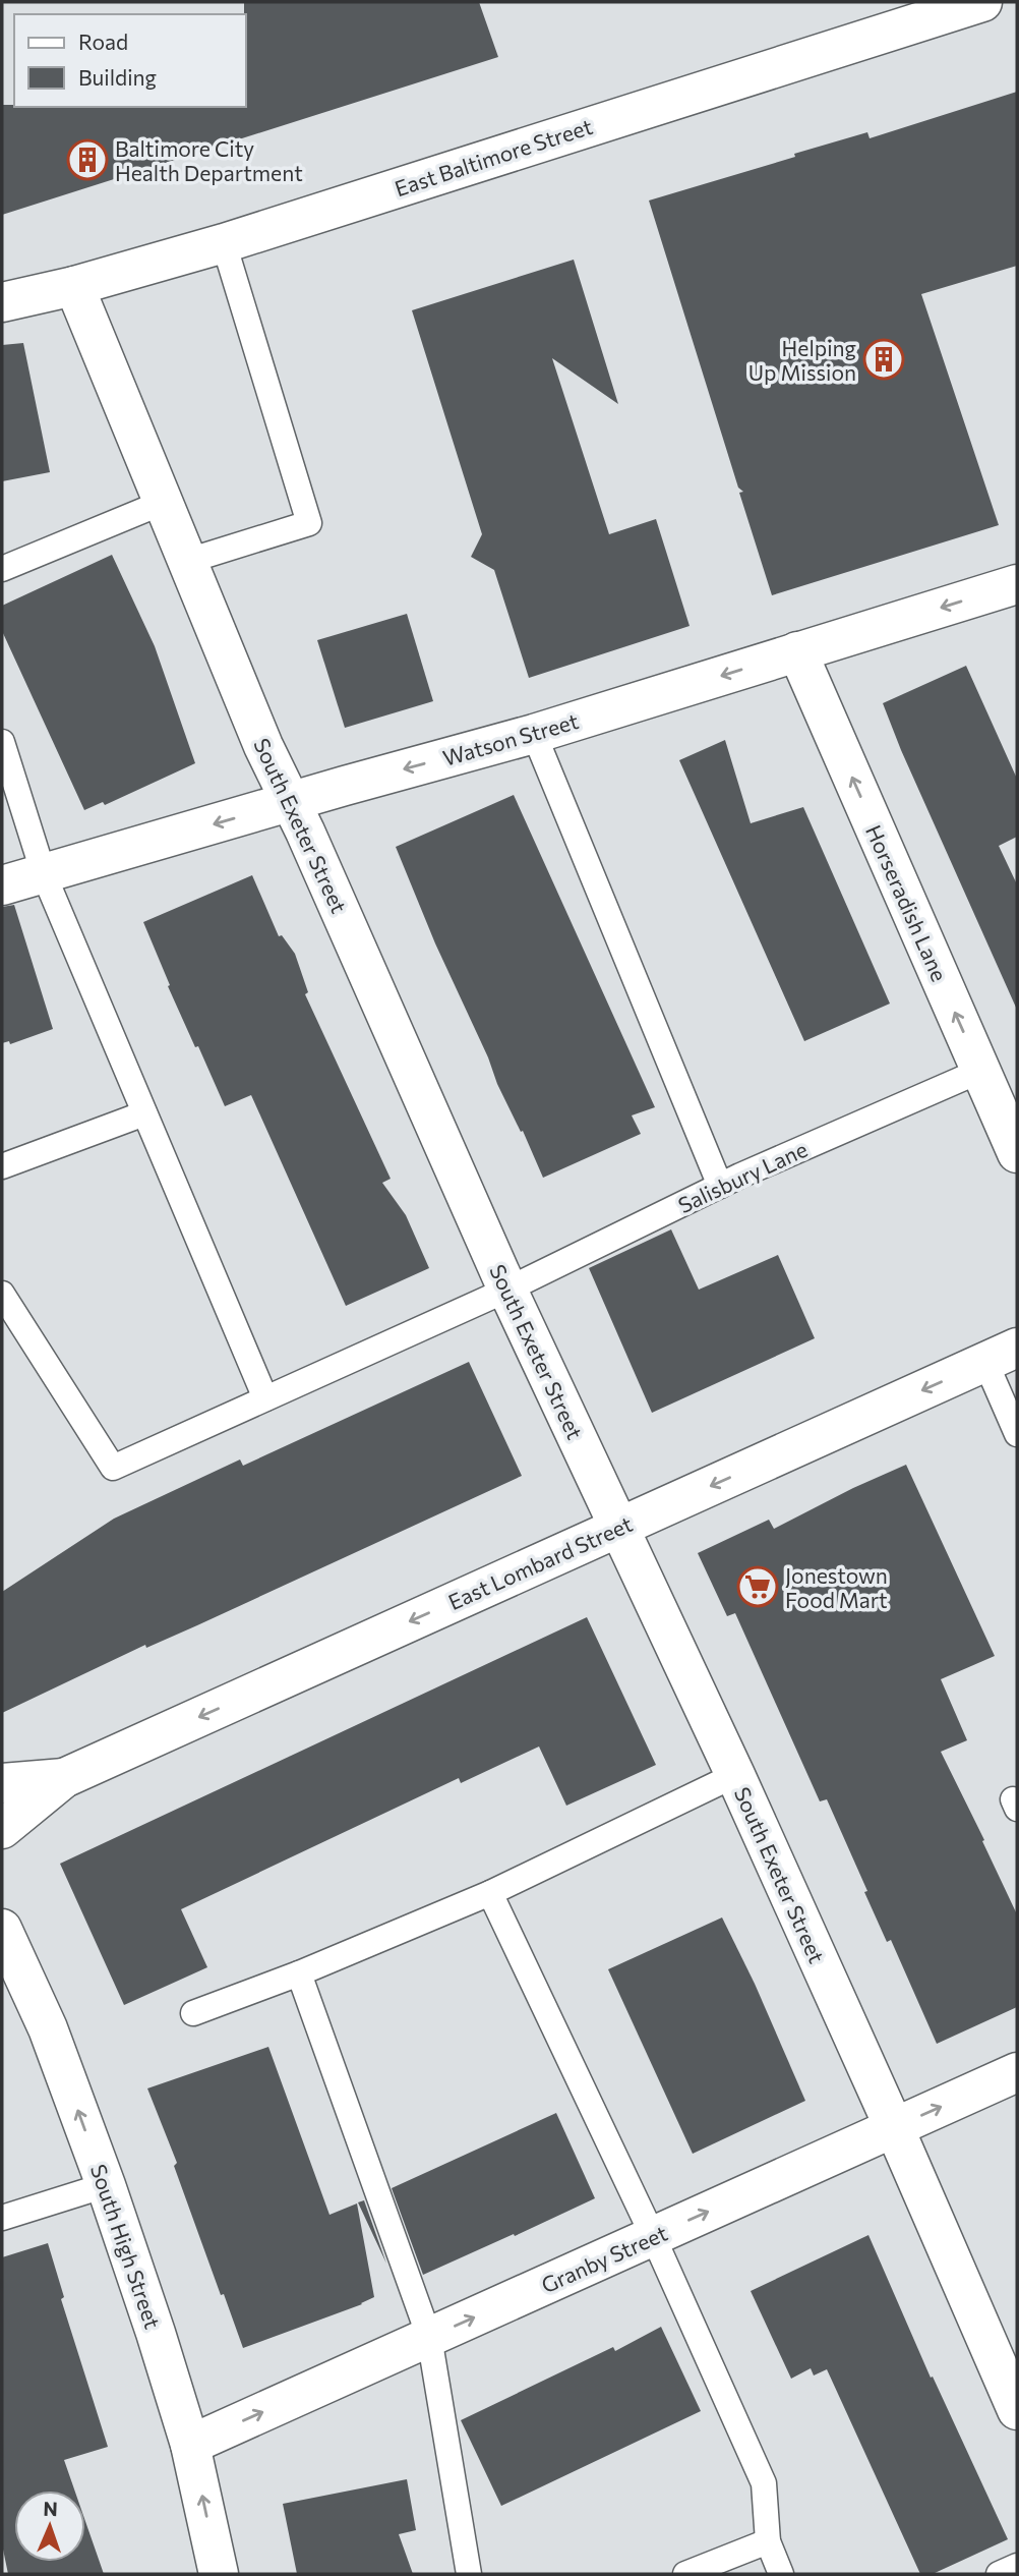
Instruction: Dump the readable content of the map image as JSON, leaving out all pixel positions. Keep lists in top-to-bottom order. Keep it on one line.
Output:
{"streets":{"street":["East Baltimore Street","Watson Street","South Exeter Street","Horseradish Lane","East Lombard Street","South High Street","Granby Street"],"lane":["Salisbury Lane"]},"crossings":[["East Baltimore Street","South Exeter Street"],["Watson Street","South Exeter Street"],["Watson Street","Horseradish Lane"],["South Exeter Street","Salisbury Lane"],["South Exeter Street","East Lombard Street"],["South Exeter Street","Granby Street"],["Horseradish Lane","Salisbury Lane"],["South High Street","Granby Street"]],"one_way":["Watson Street","Horseradish Lane","East Lombard Street","South High Street","Granby Street"],"places":{"building":["Baltimore City Health Department","Helping Up Mission"],"supermarket":["Jonestown Food Mart"]},"legend":["Road","Building"],"north":"top"}
